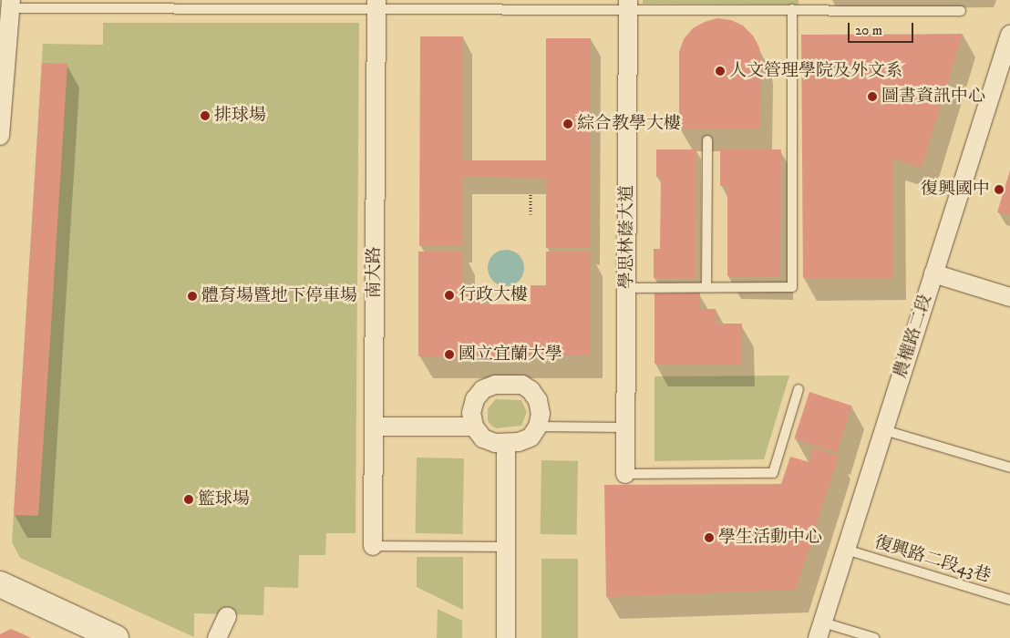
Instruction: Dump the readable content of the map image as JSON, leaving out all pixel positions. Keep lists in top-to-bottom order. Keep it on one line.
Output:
{"streets":{"street":["學思林蔭大道","南大路","農權路二段"],"lane":["復興路二段43巷"]},"crossings":[["農權路二段","復興路二段43巷"]],"places":["人文管理學院及外文系","圖書資訊中心","排球場","綜合教學大樓","復興國中","行政大樓","體育場暨地下停車場","國立宜蘭大學","籃球場","學生活動中心"],"scale_bar":"20 m"}
